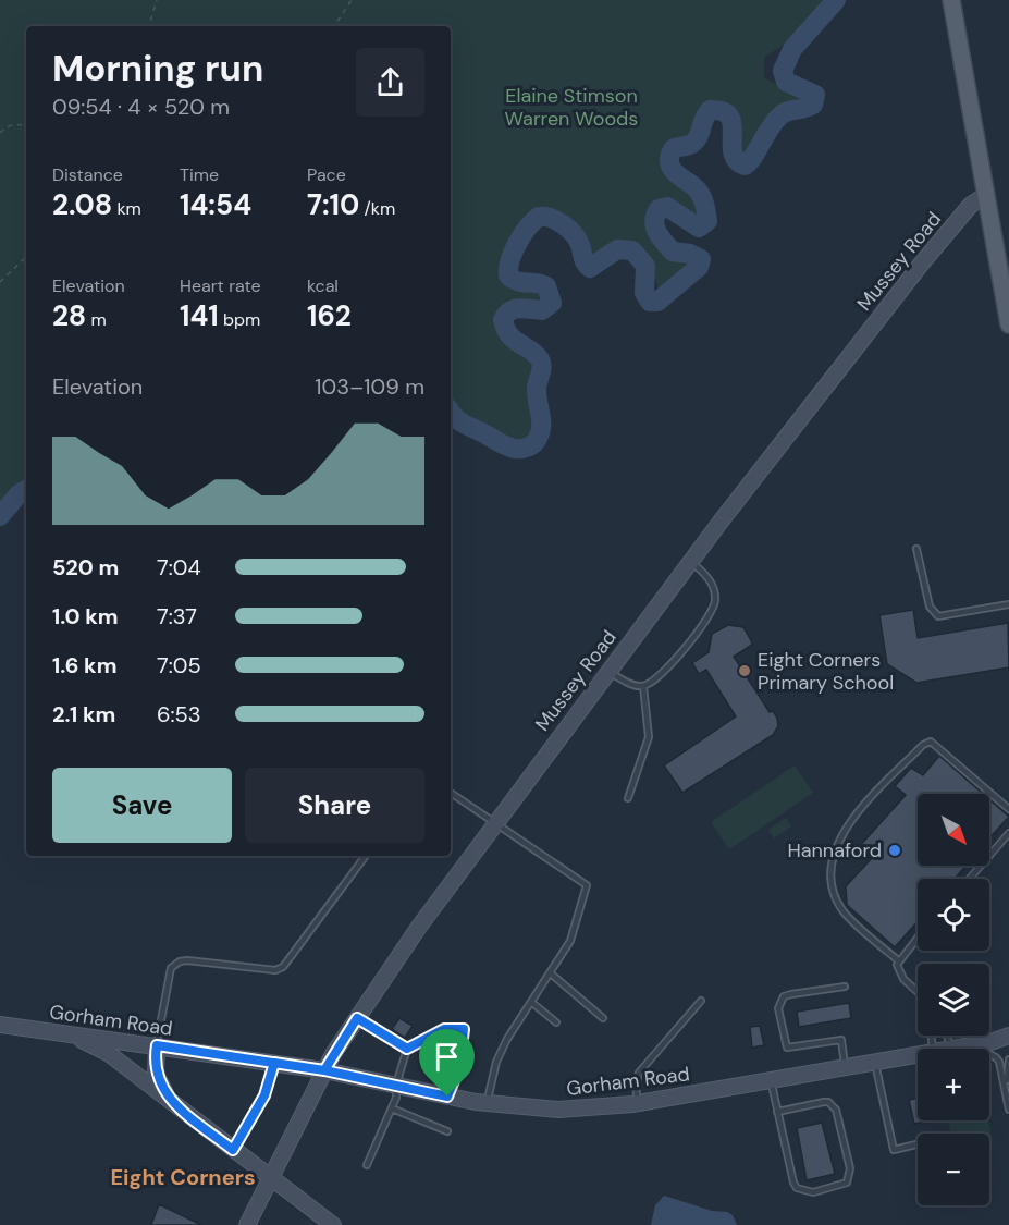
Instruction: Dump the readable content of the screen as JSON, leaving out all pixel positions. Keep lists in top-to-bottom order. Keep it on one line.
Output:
{"streets":{"street":["Mussey Road","Gorham Road"]},"crossings":[["Mussey Road","Gorham Road"]],"districts":["Eight Corners"],"parks":["Elaine Stimson Warren Woods"],"places":["Eight Corners Primary School","Hannaford"],"north":"bottom right","page":{"heading":["Morning run","09:54 · 4 × 520 m"],"stats":[["Distance","2.08 km"],["Time","14:54"],["Pace","7:10 /km"],["Elevation","28 m"],["Heart rate","141 bpm"],["kcal","162"]],"chart":["Elevation","103–109 m"],"list":[{"name":"520 m","note":"7:04"},{"name":"1.0 km","note":"7:37"},{"name":"1.6 km","note":"7:05"},{"name":"2.1 km","note":"6:53"}],"buttons":["Save","Share"],"map_buttons":["+","−"]}}
